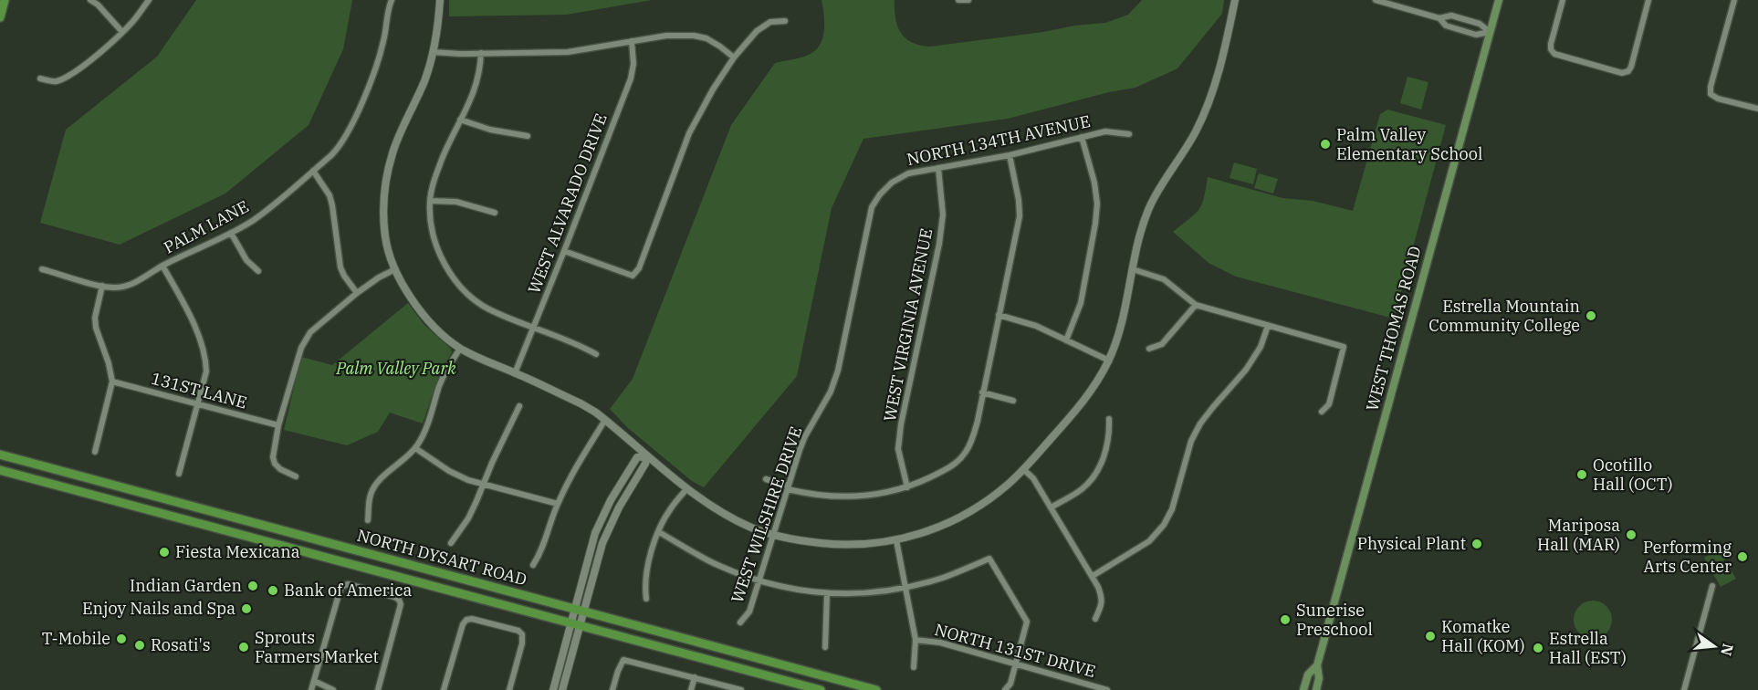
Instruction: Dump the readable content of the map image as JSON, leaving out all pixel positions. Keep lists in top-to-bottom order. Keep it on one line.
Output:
{"streets":{"main road":["WEST THOMAS ROAD","NORTH DYSART ROAD"],"street":["NORTH 134TH AVENUE","WEST ALVARADO DRIVE","PALM LANE","WEST VIRGINIA AVENUE","131ST LANE","WEST WILSHIRE DRIVE","NORTH 131ST DRIVE"]},"crossings":[["NORTH 134TH AVENUE","WEST VIRGINIA AVENUE"],["NORTH 134TH AVENUE","WEST WILSHIRE DRIVE"]],"parks":["Palm Valley Park"],"places":["Palm Valley Elementary School","Estrella Mountain Community College","Ocotillo Hall (OCT)","Mariposa Hall (MAR)","Physical Plant","Fiesta Mexicana","Performing Arts Center","Indian Garden","Bank of America","Enjoy Nails and Spa","Sunerise Preschool","Komatke Hall (KOM)","T-Mobile","Rosati's","Sprouts Farmers Market","Estrella Hall (EST)"],"north":"right"}
